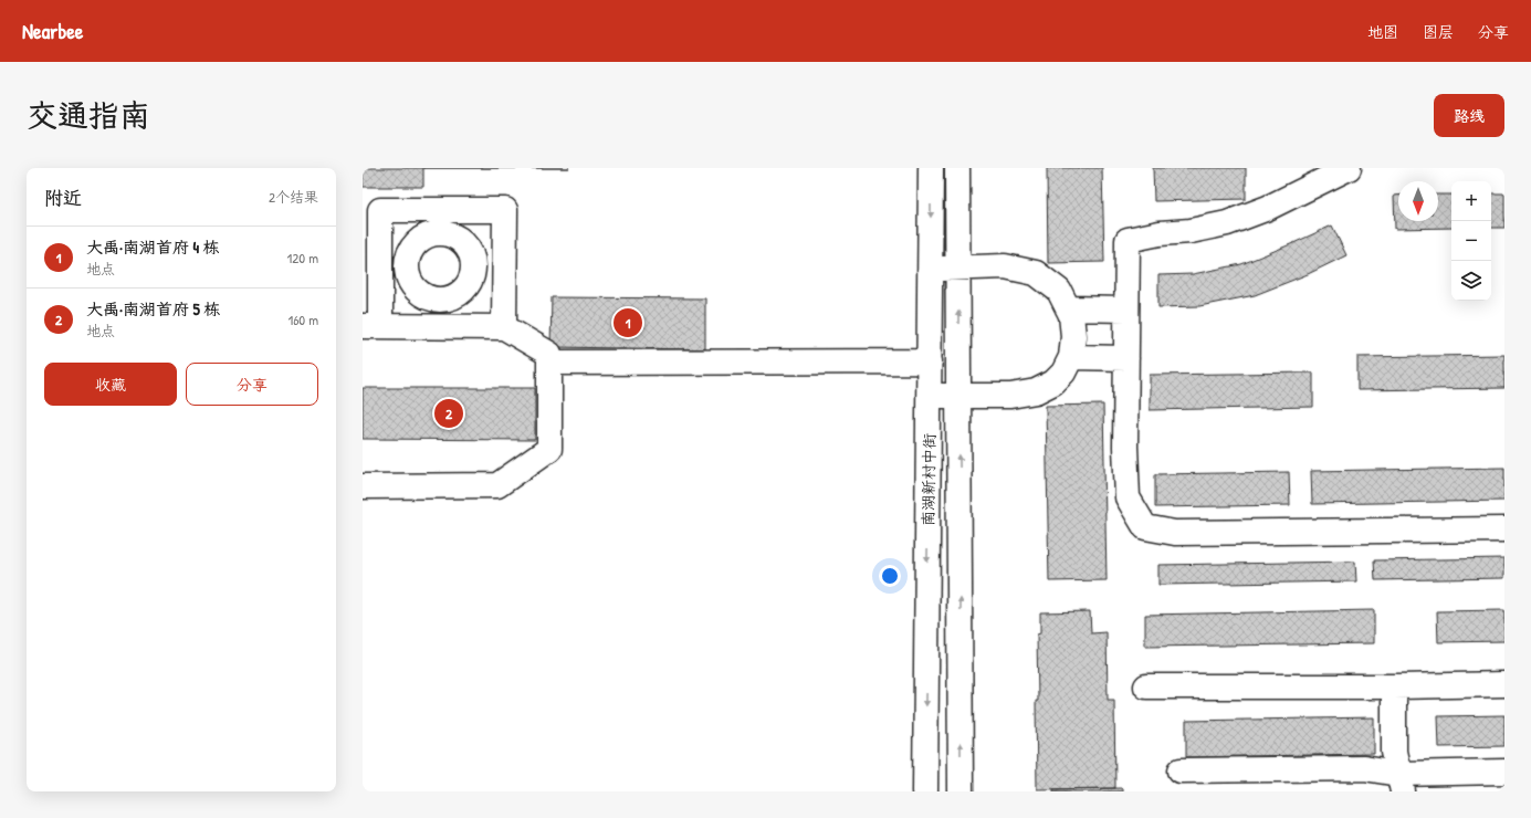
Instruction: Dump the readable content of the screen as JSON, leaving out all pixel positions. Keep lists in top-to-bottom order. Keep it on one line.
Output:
{"streets":{"street":["南湖新村中街"]},"north":"bottom","page":{"header":"Nearbee","nav":["地图","图层","分享"],"title":"交通指南","buttons":["路线",["收藏","分享"]],"heading":["附近","2个结果"],"map_buttons":["+","−"],"list":[{"mark":"1","name":"大禹·南湖首府 4 栋","note":"地点","value":"120 m"},{"mark":"2","name":"大禹·南湖首府 5 栋","note":"地点","value":"160 m"}],"pins":["1","2"]}}
